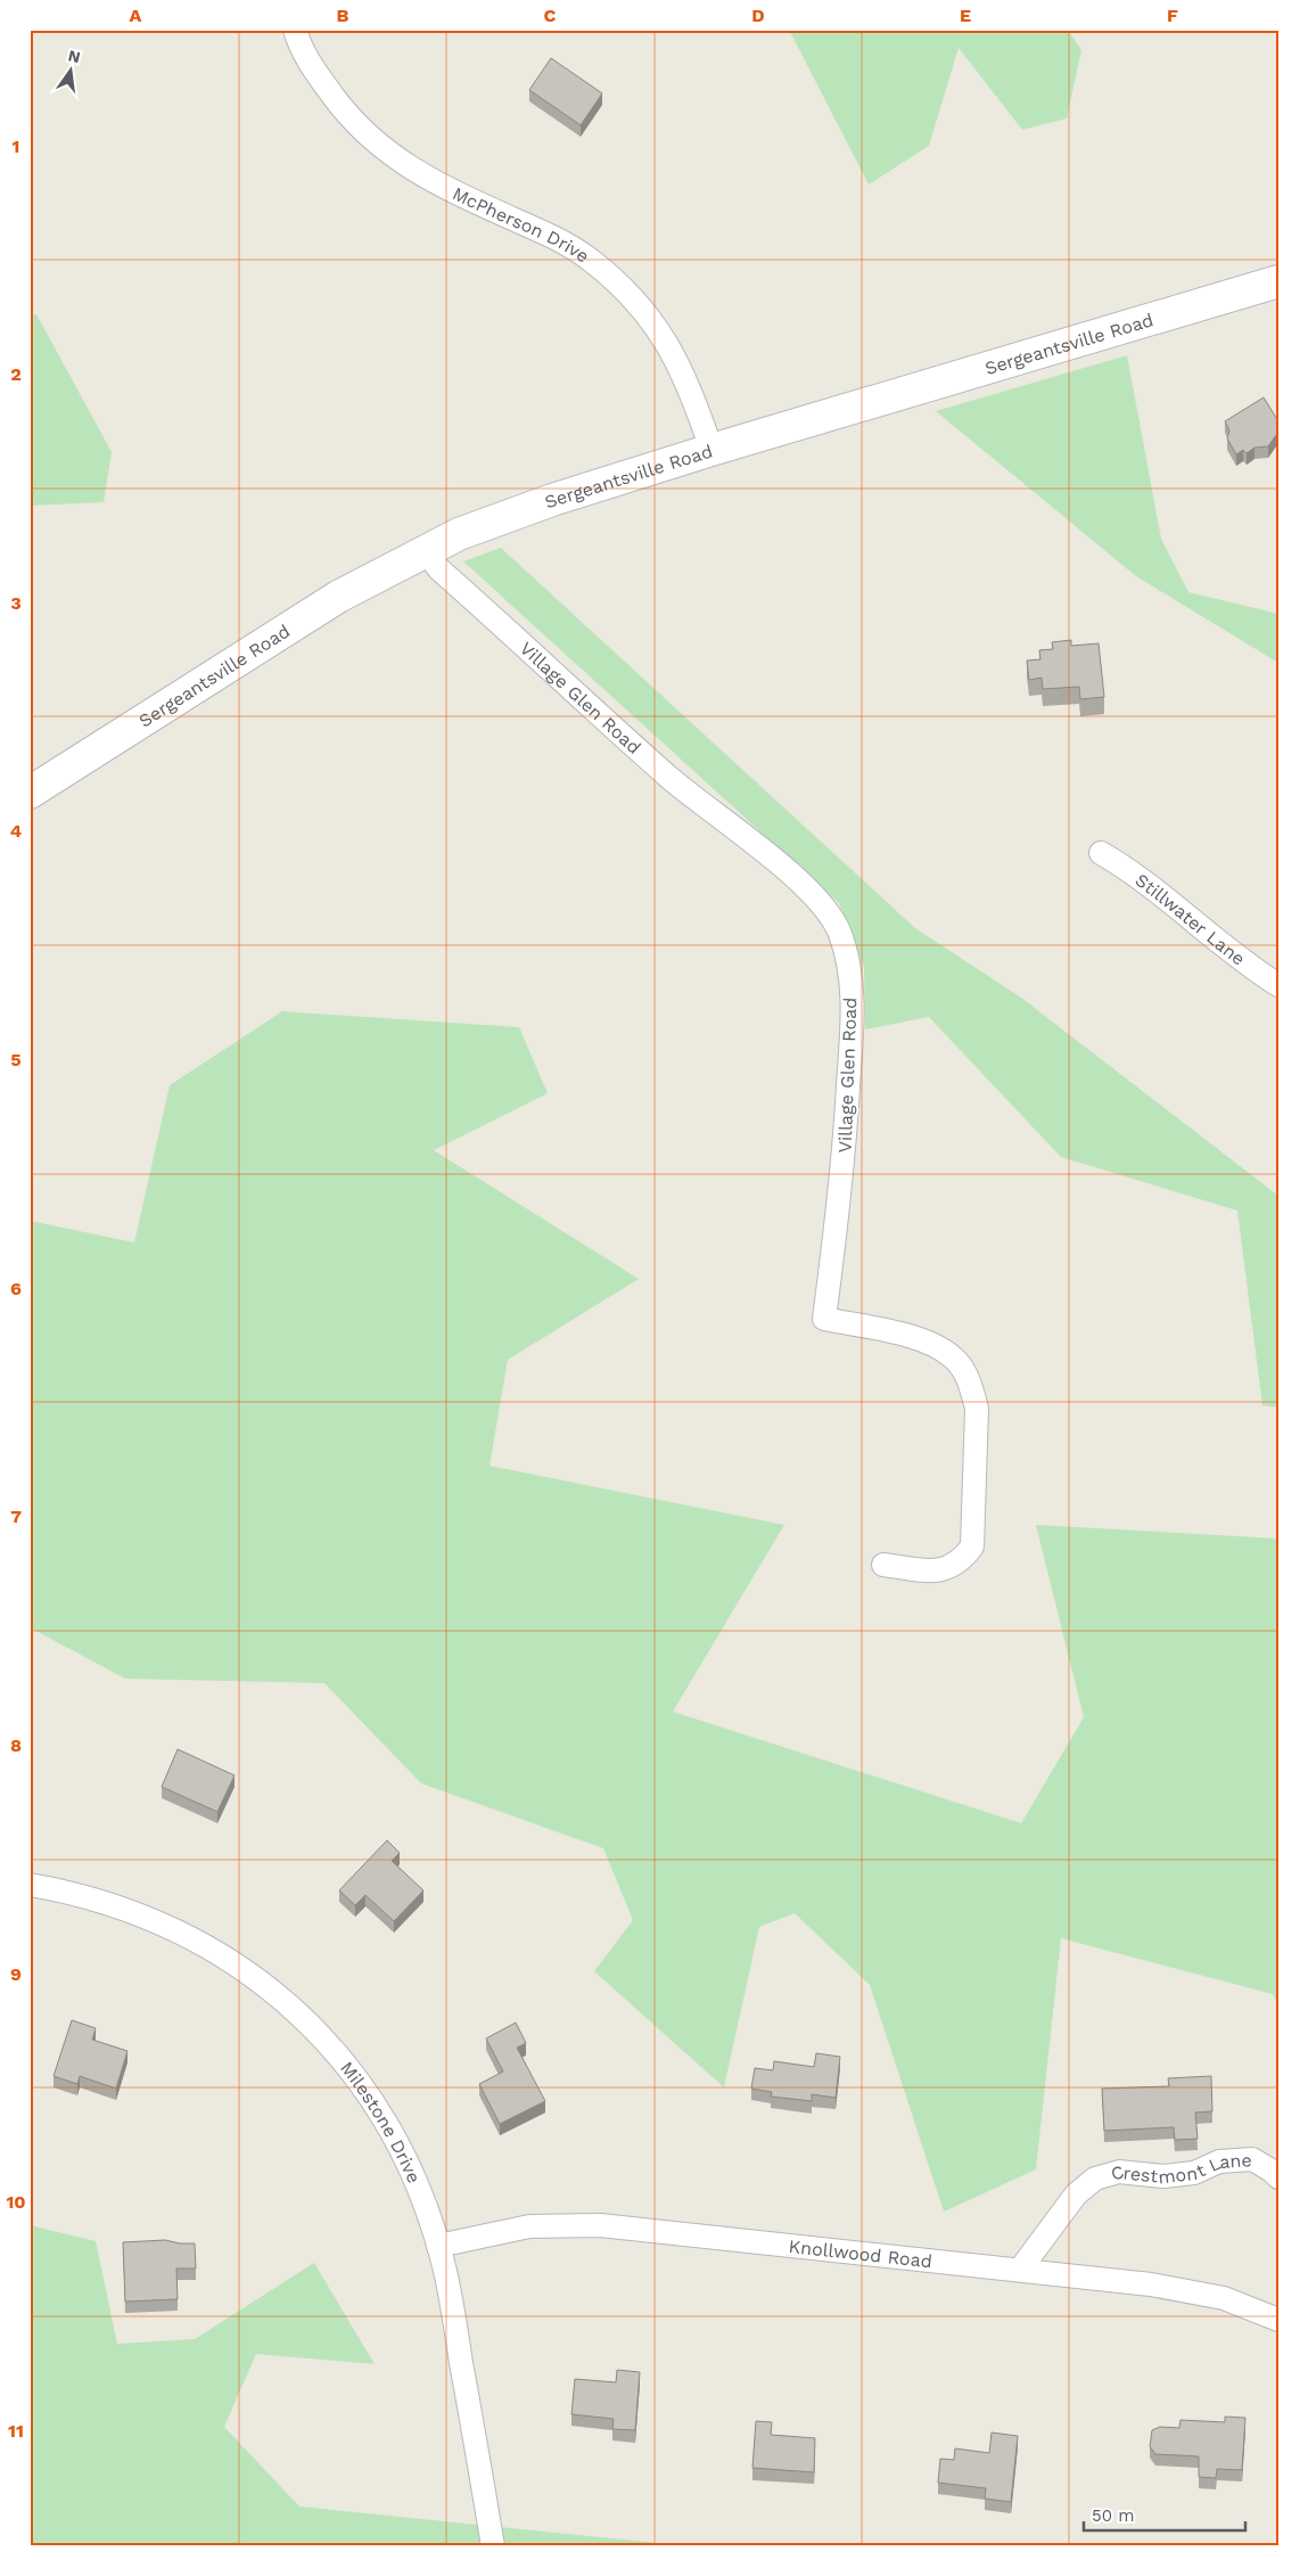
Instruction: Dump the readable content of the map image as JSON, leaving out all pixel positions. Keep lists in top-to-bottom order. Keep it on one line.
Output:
{"streets":{"main road":["Sergeantsville Road"],"street":["McPherson Drive","Village Glen Road","Stillwater Lane","Milestone Drive","Crestmont Lane","Knollwood Road"]},"crossings":[["McPherson Drive","Sergeantsville Road"],["Sergeantsville Road","Village Glen Road"],["Milestone Drive","Knollwood Road"],["Crestmont Lane","Knollwood Road"]],"scale_bar":"50 m","north":"top","grid":{"columns":["A","B","C","D","E","F"],"rows":["1","2","3","4","5","6","7","8","9","10","11"]}}
